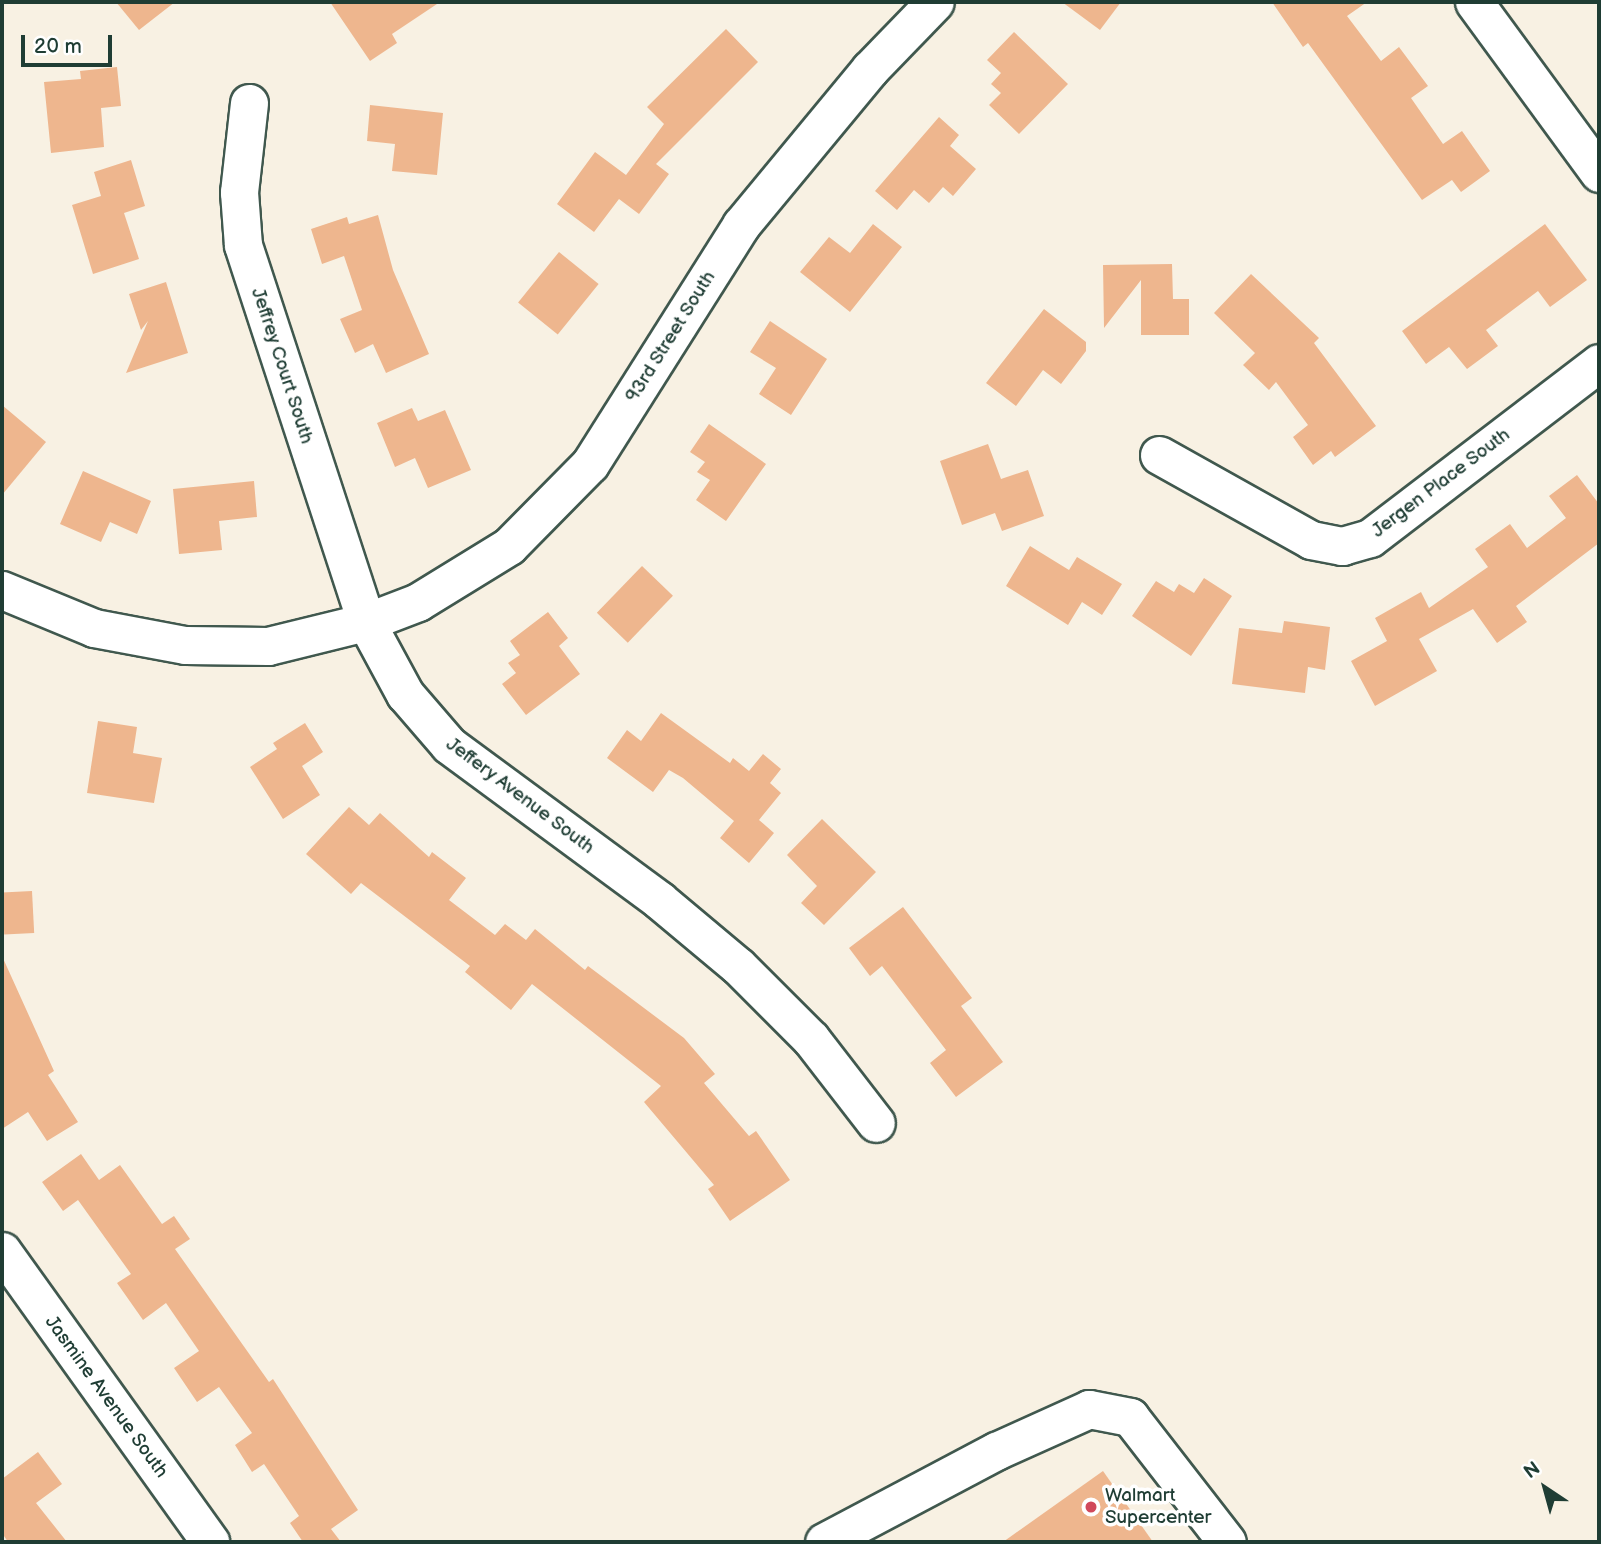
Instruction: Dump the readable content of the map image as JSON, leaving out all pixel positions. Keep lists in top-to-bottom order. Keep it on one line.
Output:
{"streets":{"street":["93rd Street South","Jeffrey Court South","Jergen Place South","Jeffery Avenue South","Jasmine Avenue South"]},"crossings":[["93rd Street South","Jeffrey Court South"],["93rd Street South","Jeffery Avenue South"],["Jeffrey Court South","Jeffery Avenue South"]],"places":["Walmart Supercenter"],"scale_bar":"20 m","north":"top left"}
